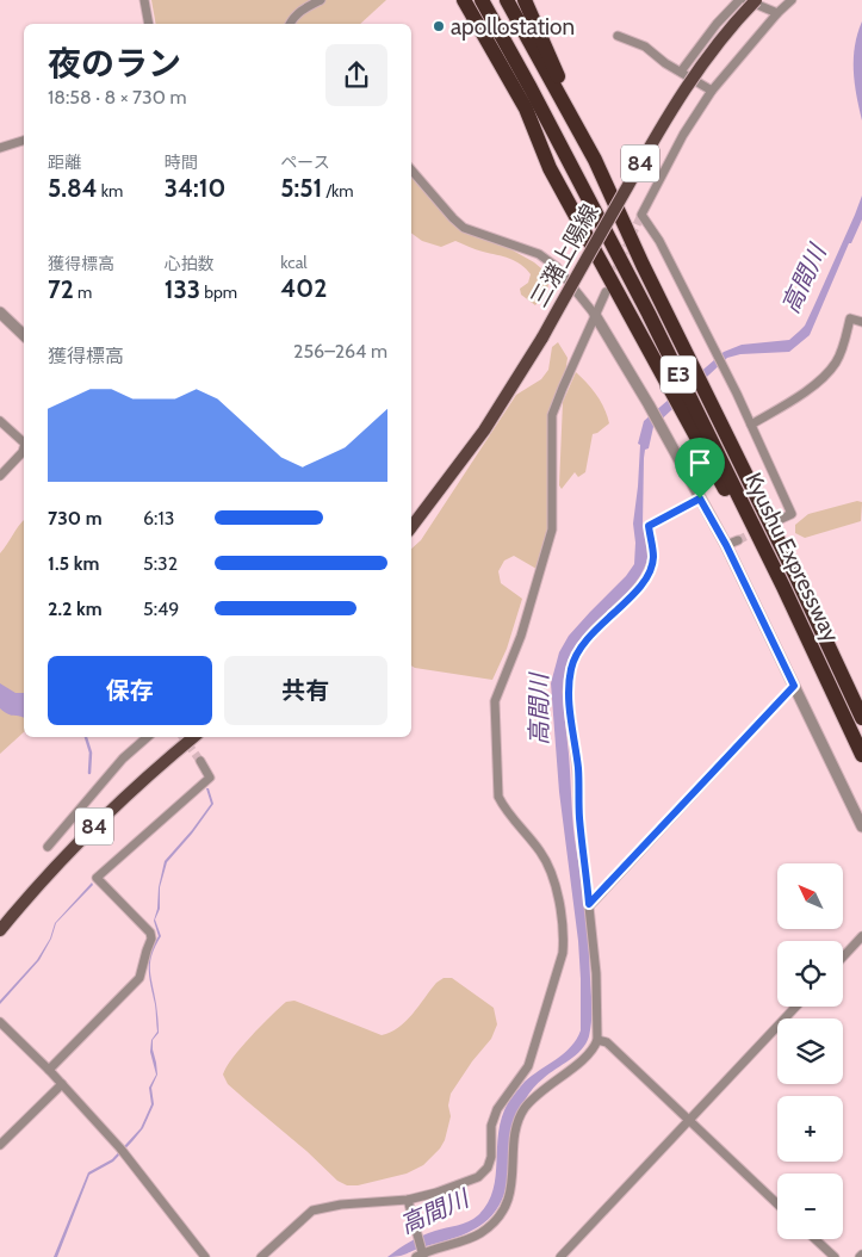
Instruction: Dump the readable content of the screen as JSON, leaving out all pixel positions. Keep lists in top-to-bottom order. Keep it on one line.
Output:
{"streets":{"highway":["E3","Kyushu Expressway"],"main road":["84","三潴上陽線"]},"water":["高間川"],"places":["apollostation"],"north":"top left","page":{"heading":["夜のラン","18:58 · 8 × 730 m"],"stats":[["距離","5.84 km"],["時間","34:10"],["ペース","5:51 /km"],["獲得標高","72 m"],["心拍数","133 bpm"],["kcal","402"]],"chart":["獲得標高","256–264 m"],"list":[{"name":"730 m","note":"6:13"},{"name":"1.5 km","note":"5:32"},{"name":"2.2 km","note":"5:49"}],"buttons":["保存","共有"],"map_buttons":["+","−"]}}
